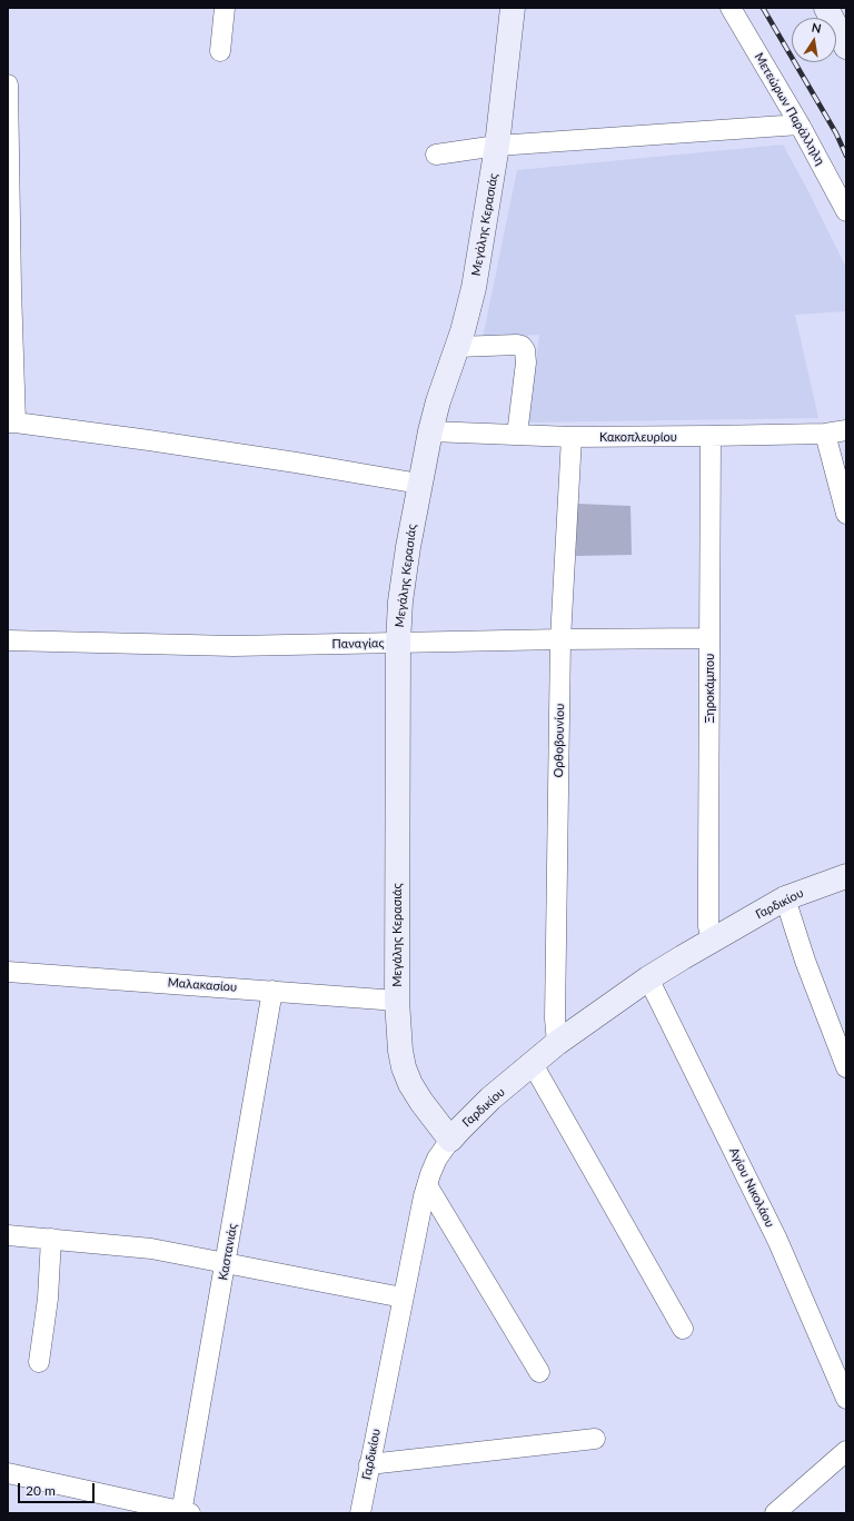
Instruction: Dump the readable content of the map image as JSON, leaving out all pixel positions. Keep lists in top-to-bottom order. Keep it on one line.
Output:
{"streets":{"street":["Μετεώρων Παράλληλη","Μεγάλης Κερασιάς","Κακοπλευρίου","Παναγίας","Ξηροκάμπου","Ορθοβουνίου","Γαρδικίου","Μαλακασίου","Αγίου Νικολάου","Καστανιάς"]},"crossings":[["Μεγάλης Κερασιάς","Κακοπλευρίου"],["Μεγάλης Κερασιάς","Παναγίας"],["Μεγάλης Κερασιάς","Γαρδικίου"],["Μεγάλης Κερασιάς","Μαλακασίου"],["Κακοπλευρίου","Ξηροκάμπου"],["Κακοπλευρίου","Ορθοβουνίου"],["Παναγίας","Ξηροκάμπου"],["Παναγίας","Ορθοβουνίου"],["Ξηροκάμπου","Γαρδικίου"],["Ορθοβουνίου","Γαρδικίου"],["Γαρδικίου","Αγίου Νικολάου"],["Μαλακασίου","Καστανιάς"]],"scale_bar":"20 m","north":"top"}
